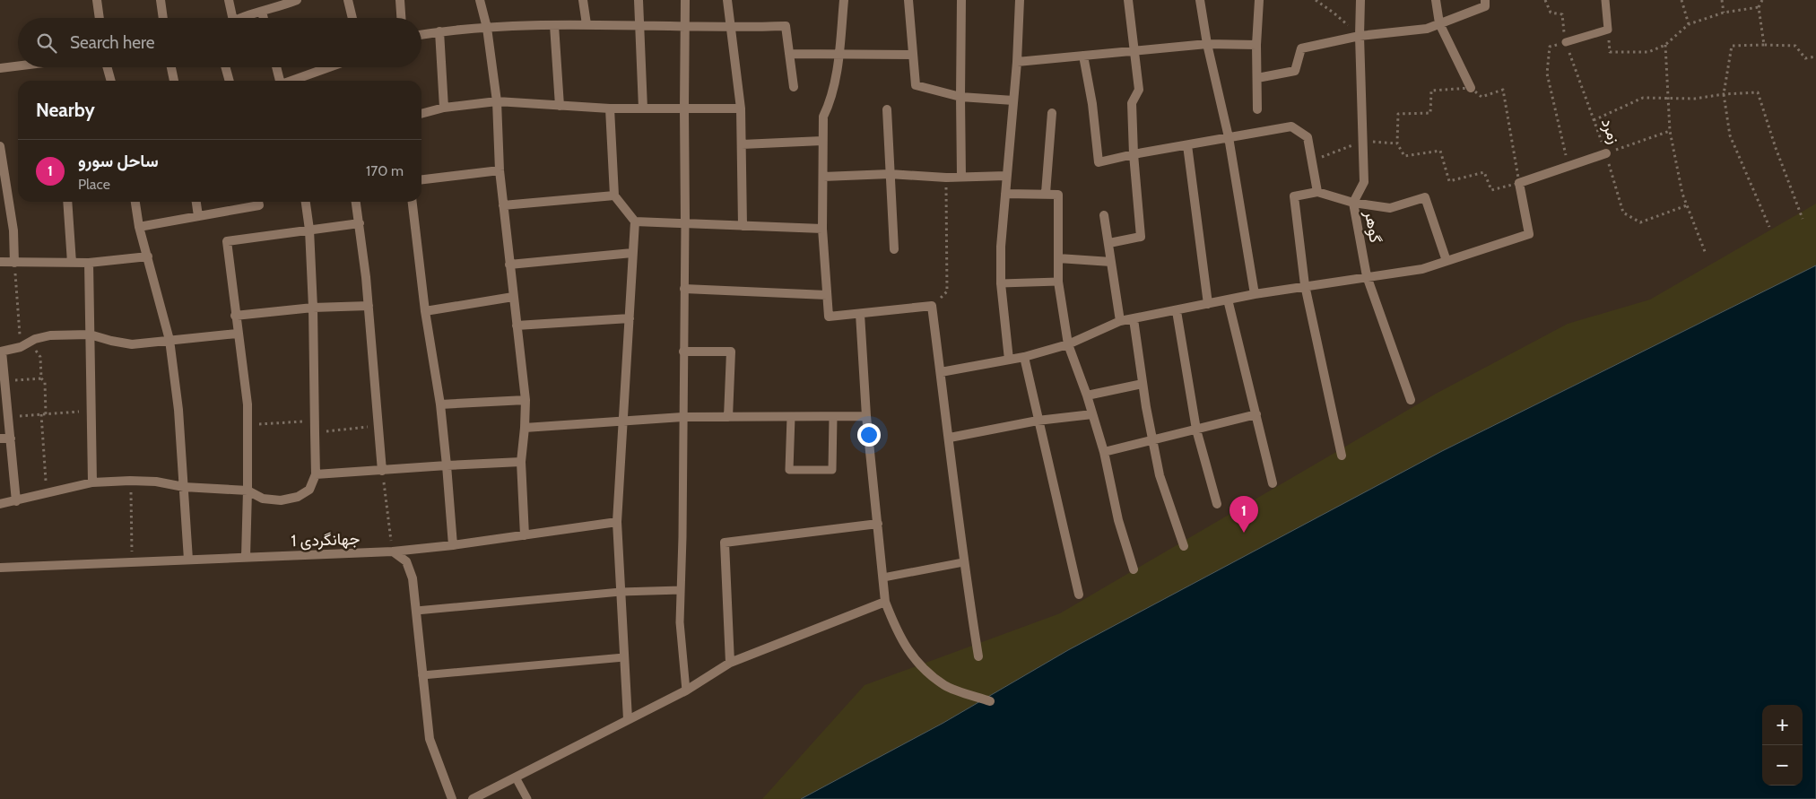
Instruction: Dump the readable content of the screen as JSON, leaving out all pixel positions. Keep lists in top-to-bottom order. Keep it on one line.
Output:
{"streets":{"street":["گوهر","جهانگردی 1"],"path":["زمرد"]},"page":{"search":"Search here","heading":"Nearby","list":[{"mark":"1","name":"ساحل سورو","note":"Place","value":"170 m"}],"pins":"1","map_buttons":["+","−"]}}
